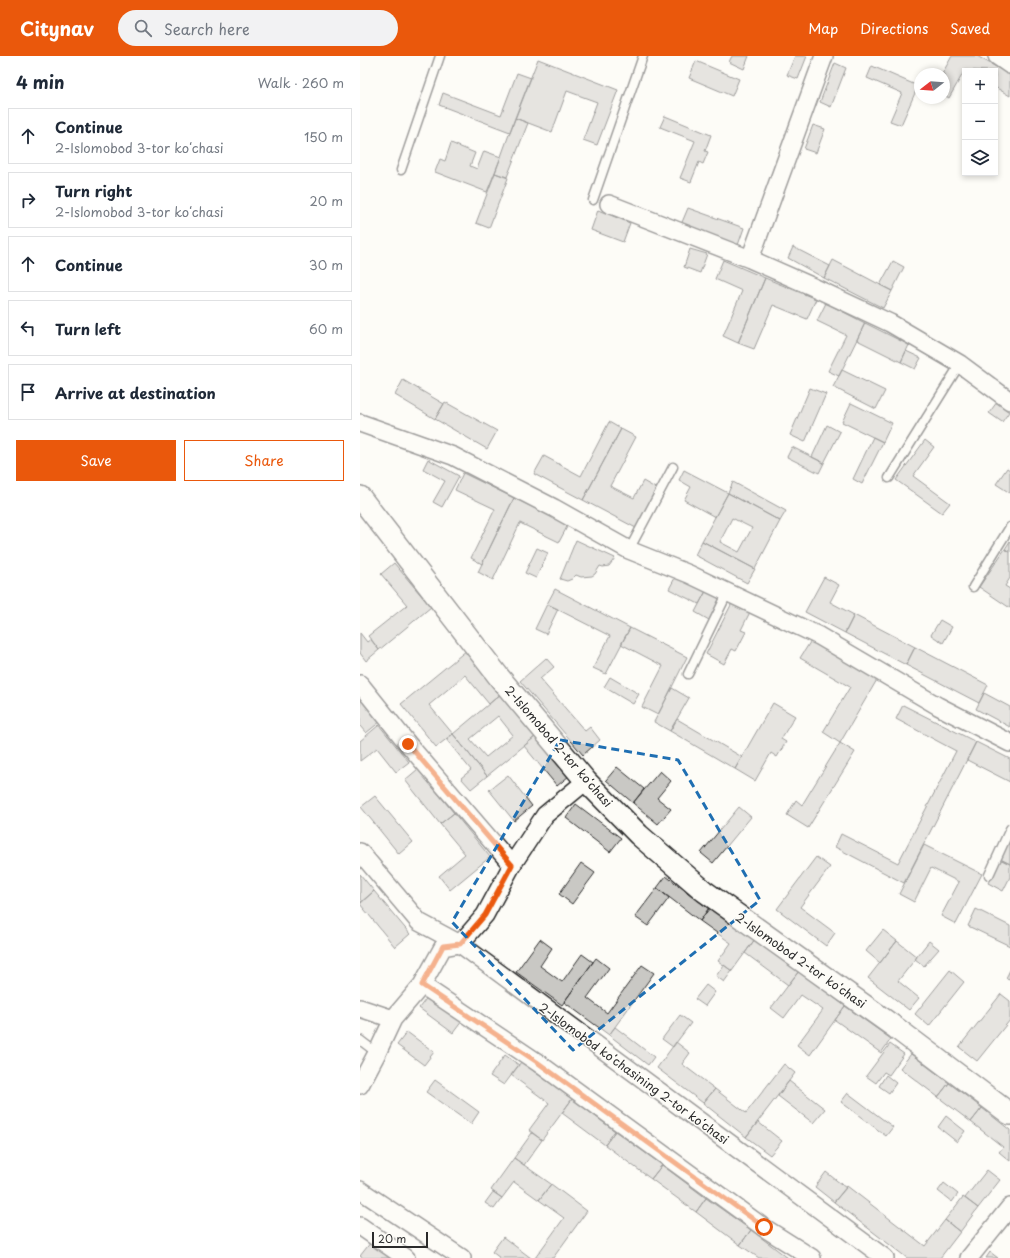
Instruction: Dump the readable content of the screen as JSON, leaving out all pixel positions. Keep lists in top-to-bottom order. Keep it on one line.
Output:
{"streets":{"street":["2-Islomobod 2-tor koʻchasi","2-Islomobod koʻchasining 2-tor koʻchasi"]},"scale_bar":"20 m","north":"left","page":{"header":"Citynav","search":"Search here","nav":["Map","Directions","Saved"],"heading":["4 min","Walk · 260 m"],"map_buttons":["+","−"],"list":[["Continue","2-Islomobod 3-tor koʻchasi","150 m"],["Turn right","2-Islomobod 3-tor koʻchasi","20 m"],["Continue","30 m"],["Turn left","60 m"],"Arrive at destination"],"buttons":["Save","Share"],"scale":"20 m"}}
